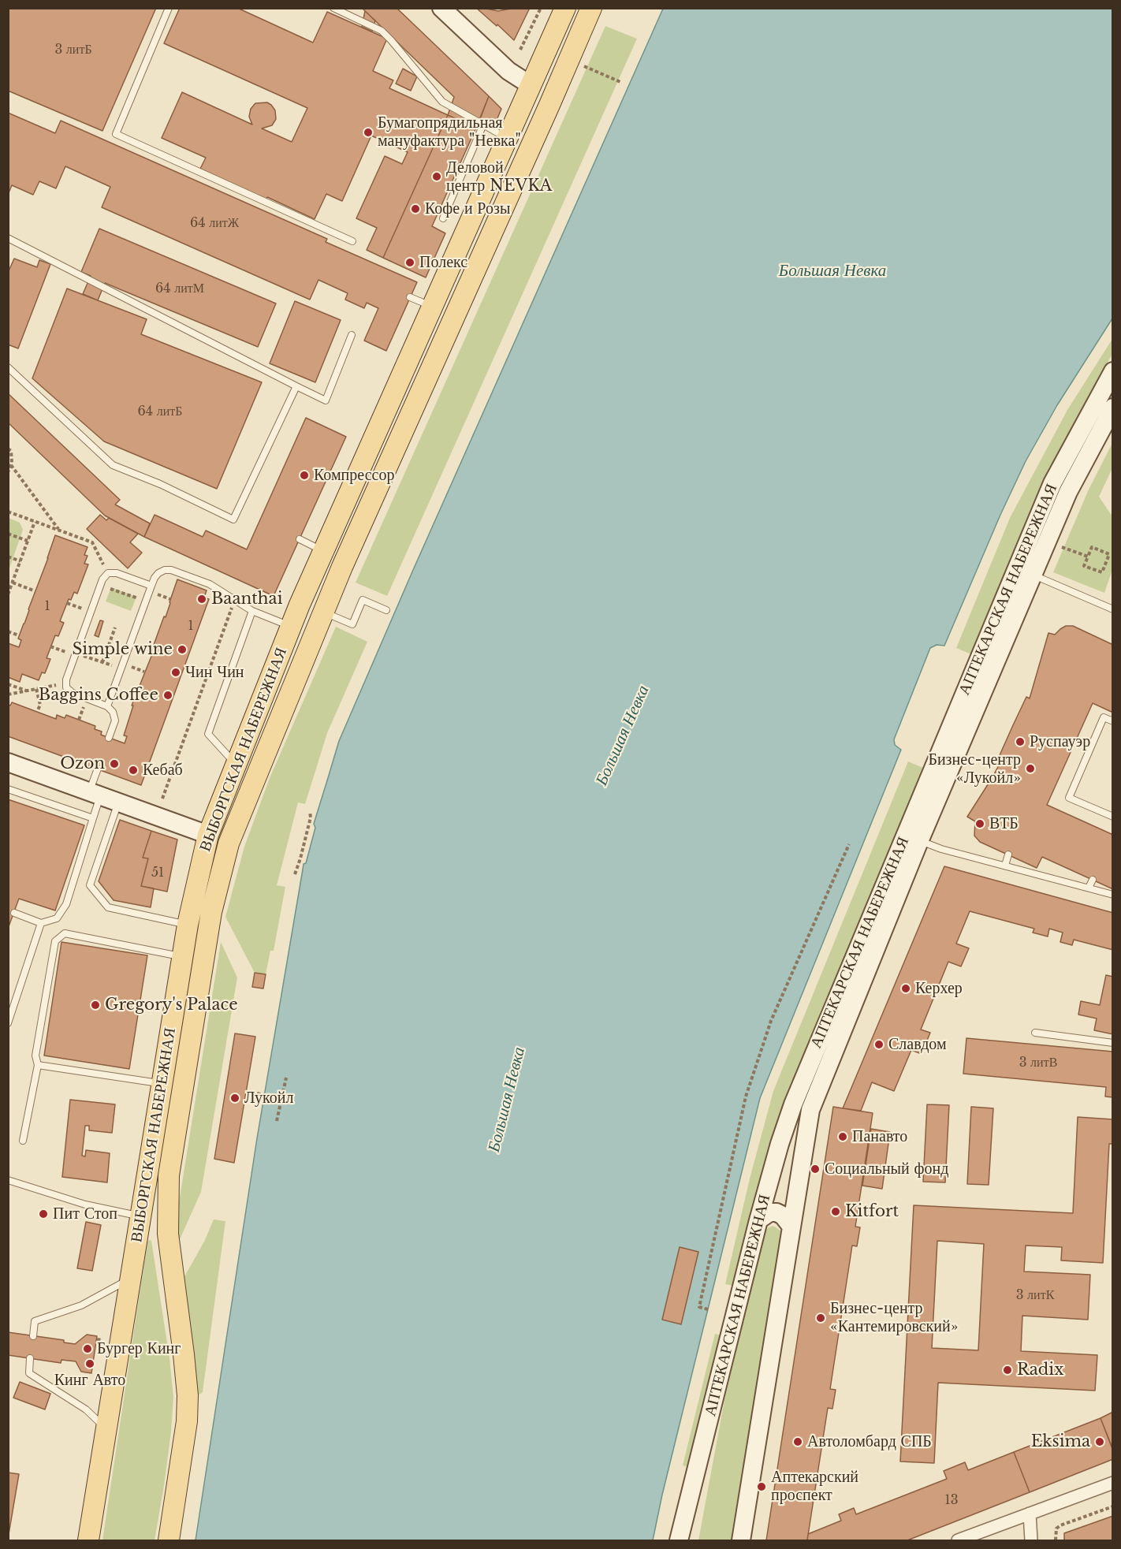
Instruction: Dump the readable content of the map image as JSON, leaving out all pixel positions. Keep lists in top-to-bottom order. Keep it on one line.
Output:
{"streets":{"main road":["ВЫБОРГСКАЯ НАБЕРЕЖНАЯ"],"street":["АПТЕКАРСКАЯ НАБЕРЕЖНАЯ"]},"water":["Большая Невка"],"places":["Бумагопрядильная мануфактура \"Невка\"","Деловой центр NEVKA","Кофе и Розы","Полекс","Компрессор","Baanthai","Simple wine","Чин Чин","Baggins Coffee","Руспауэр","Ozon","Бизнес-центр «Лукойл»","Кебаб","ВТБ","Керхер","Gregory's Palace","Славдом","Лукойл","Панавто","Социальный фонд","Kitfort","Пит Стоп","Бизнес-центр «Кантемировский»","Бургер Кинг","Кинг Авто","Radix","Автоломбард СПБ","Eksima","Аптекарский проспект"],"house_numbers":["3 литБ","64 литЖ","64 литМ","64 литБ","1","1","51","3 литВ","3 литК","13"]}
